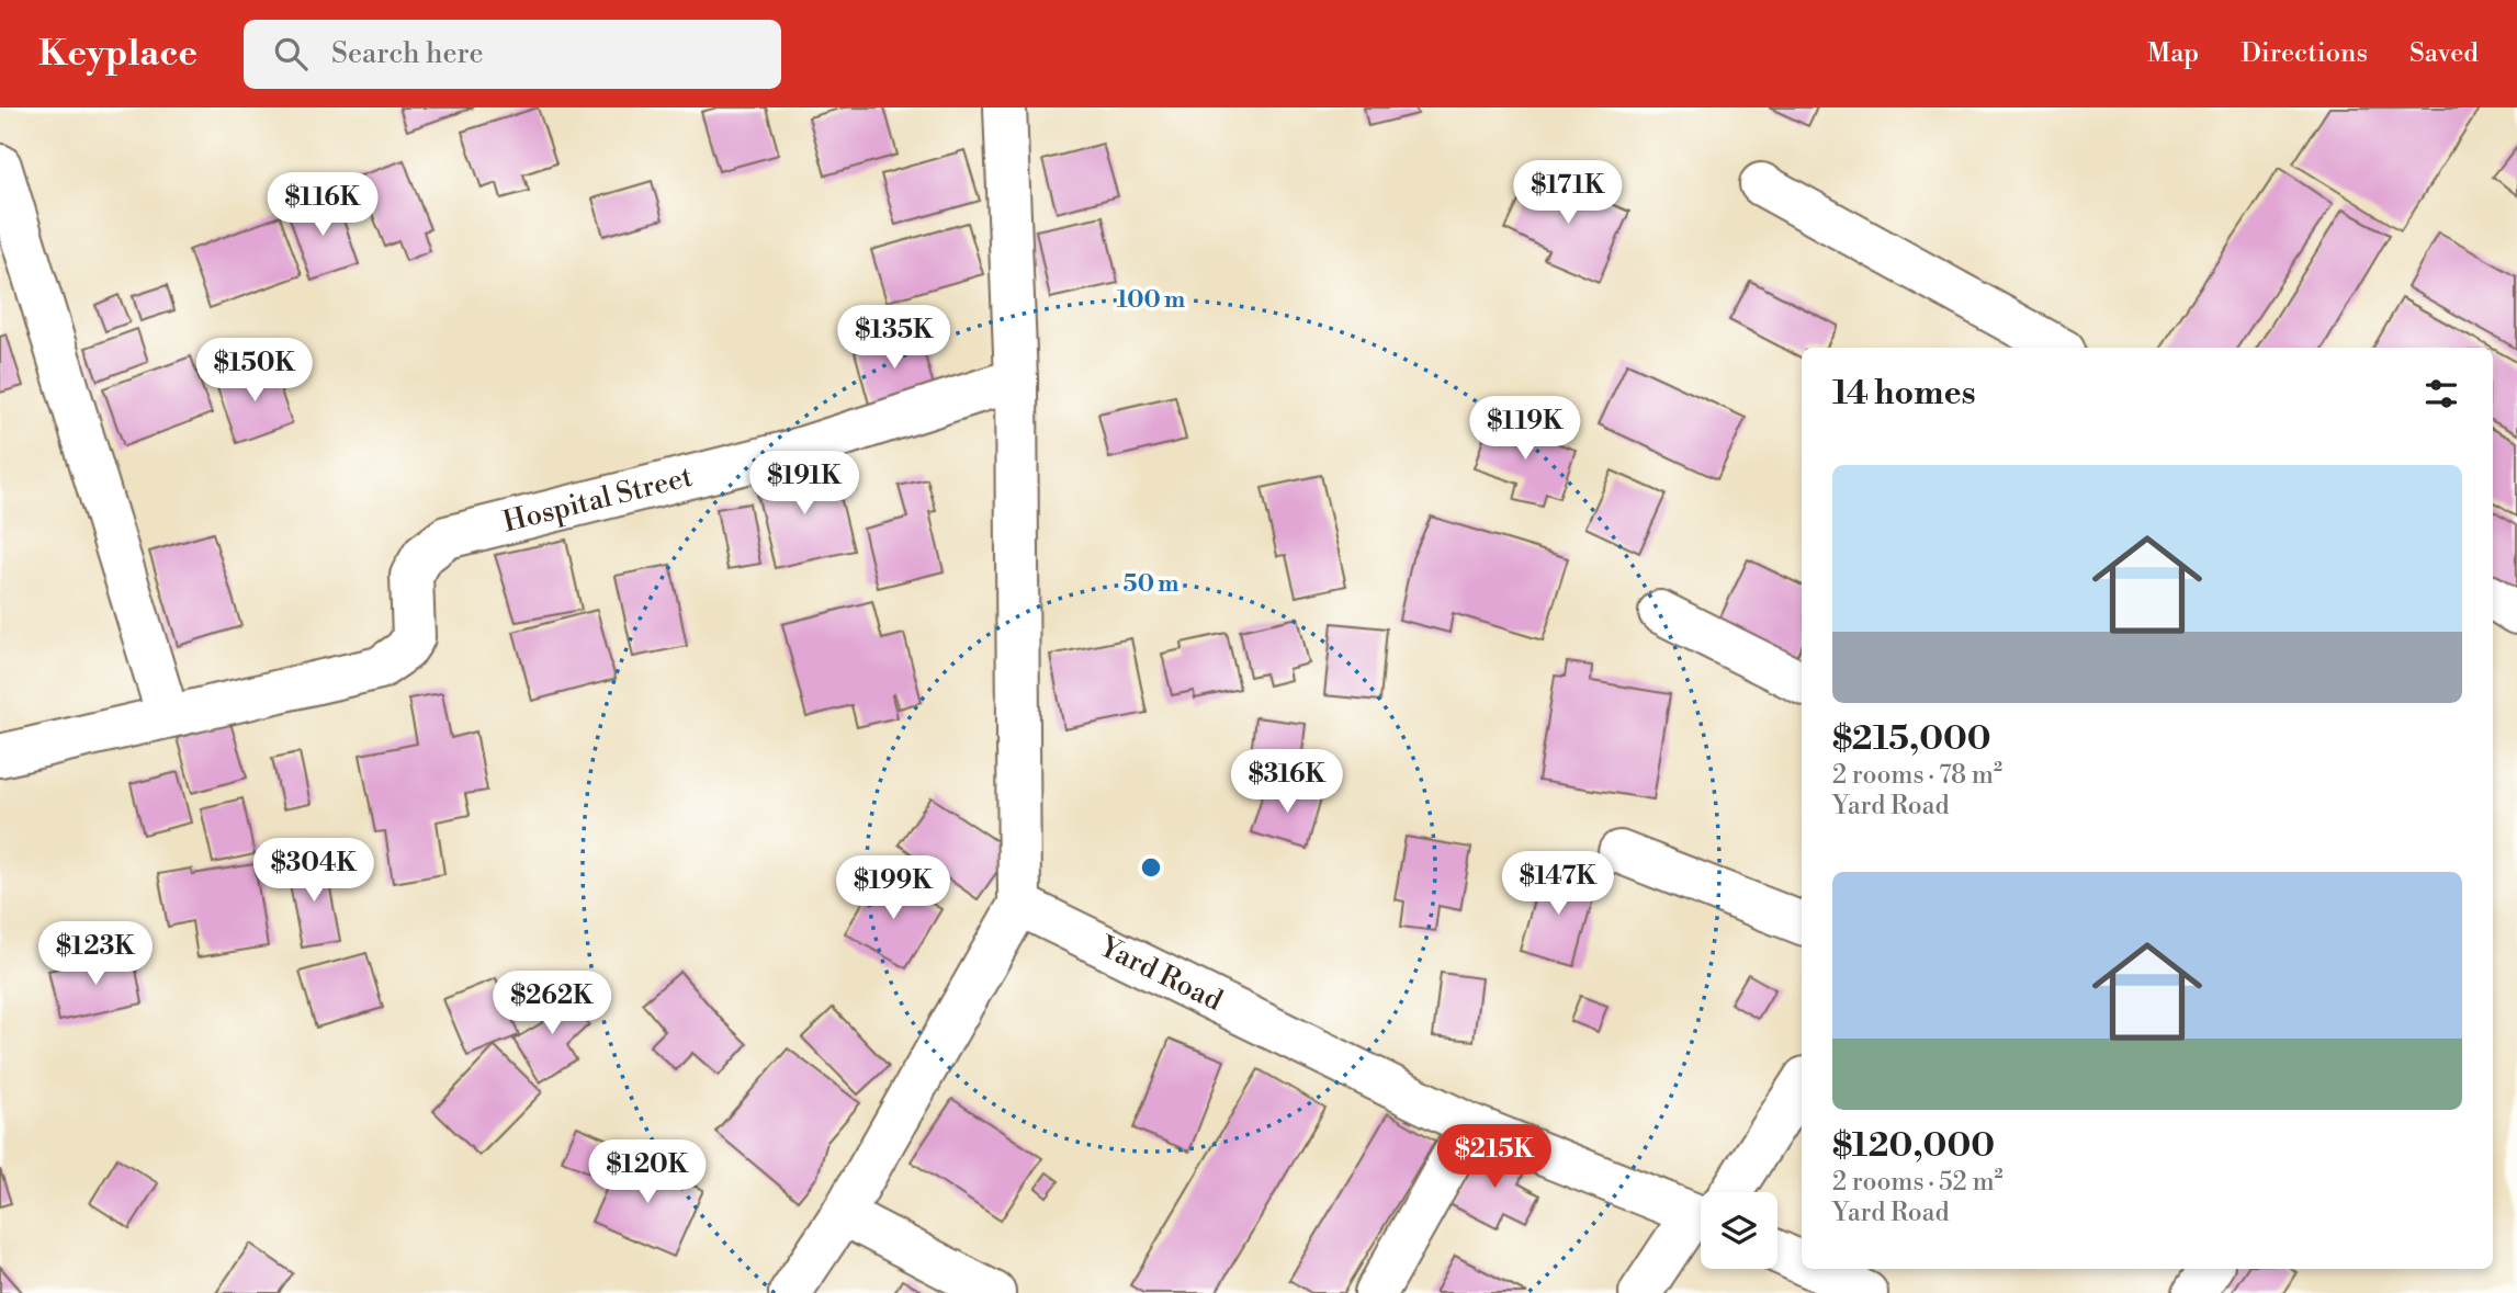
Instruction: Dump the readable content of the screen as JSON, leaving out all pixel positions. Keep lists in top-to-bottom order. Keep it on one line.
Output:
{"streets":{"street":["Hospital Street","Yard Road"]},"page":{"header":"Keyplace","search":"Search here","nav":["Map","Directions","Saved"],"price":["$171K","$116K","$135K","$150K","$119K","$191K","$316K","$304K","$147K","$199K","$123K","$262K","$215K","$120K"],"heading":"14 homes","list":[{"name":"$215,000","note":"2 rooms · 78 m² · Yard Road"},{"name":"$120,000","note":"2 rooms · 52 m² · Yard Road"}]},"rings":["100 m","50 m"]}
